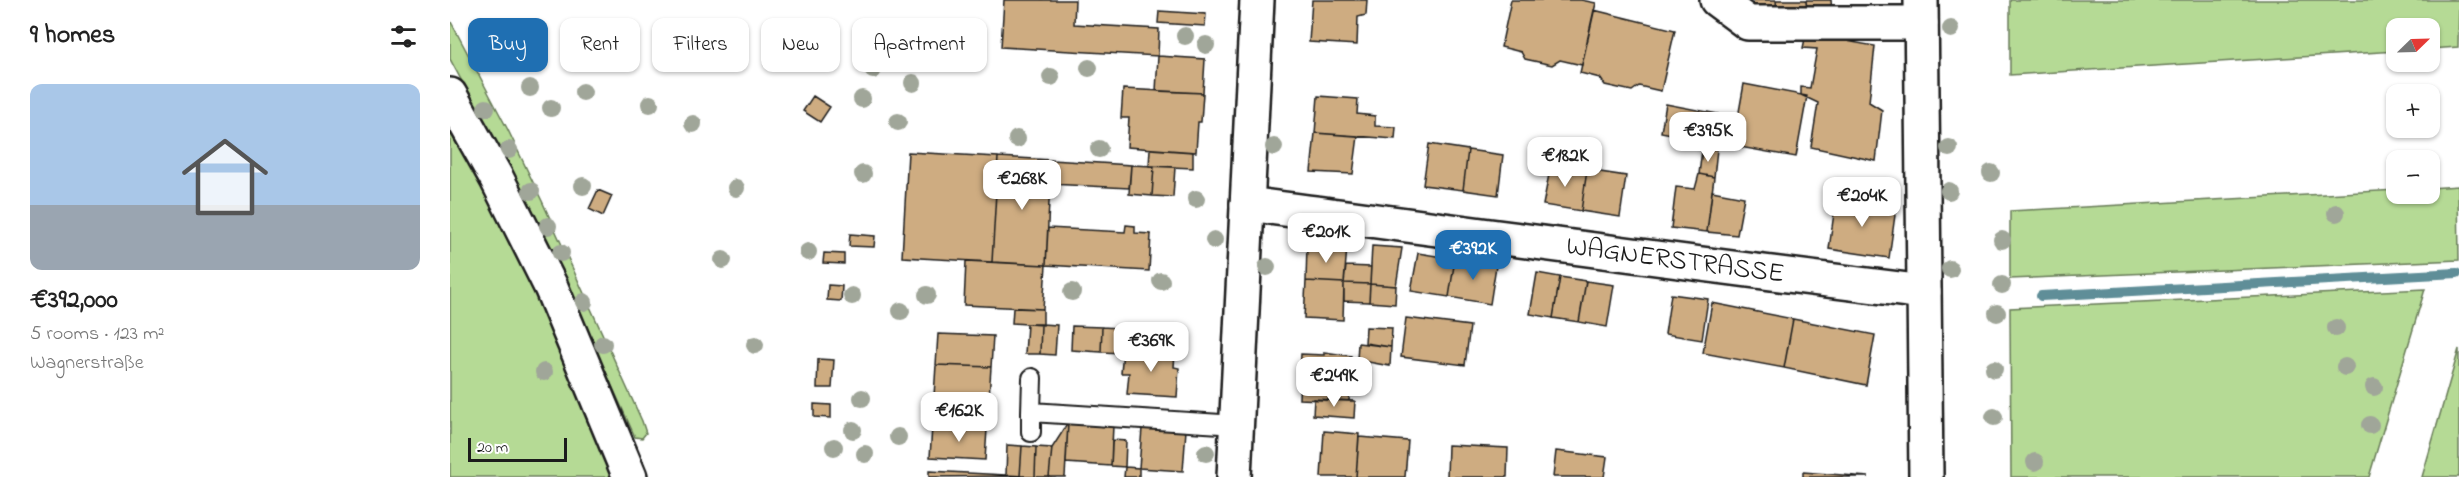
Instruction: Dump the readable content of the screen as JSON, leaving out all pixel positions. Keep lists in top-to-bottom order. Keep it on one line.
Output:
{"streets":{"street":["WAGNERSTRASSE"]},"scale_bar":"20 m","north":"top right","page":{"heading":"9 homes","map_buttons":["+","−"],"chip":["Buy","Rent","Filters","New","Apartment"],"list":[{"name":"€392,000","note":"5 rooms · 123 m² · Wagnerstraße"}],"price":["€395K","€182K","€268K","€204K","€201K","€392K","€369K","€249K","€162K"],"scale":"20 m"}}
